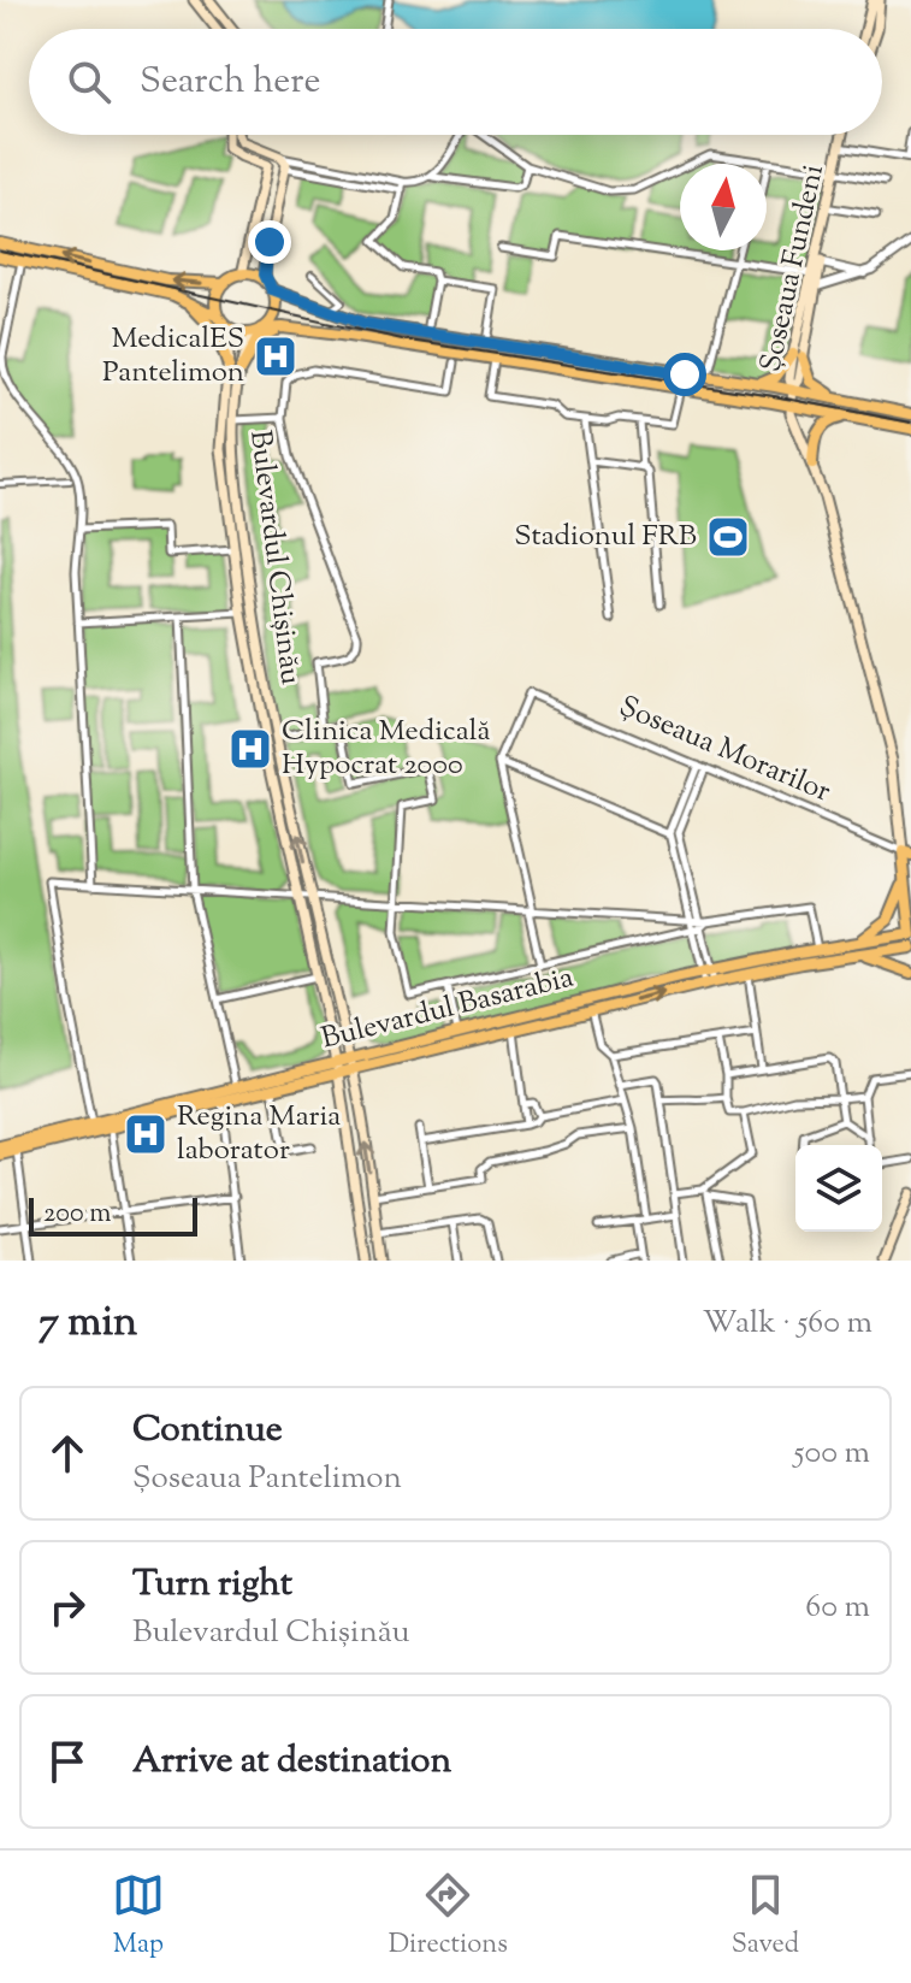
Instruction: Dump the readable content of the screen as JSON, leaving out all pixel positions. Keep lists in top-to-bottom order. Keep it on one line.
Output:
{"streets":{"main road":["Șoseaua Fundeni","Bulevardul Chișinău","Bulevardul Basarabia"],"street":["Șoseaua Morarilor"]},"crossings":[["Bulevardul Chișinău","Bulevardul Basarabia"]],"places":{"hospital":["MedicalES Pantelimon","Clinica Medicală Hypocrat 2000","Regina Maria laborator"],"sports":["Stadionul FRB"]},"scale_bar":"200 m","north":"top","page":{"search":"Search here","scale":"200 m","heading":["7 min","Walk · 560 m"],"list":[["Continue","Șoseaua Pantelimon","500 m"],["Turn right","Bulevardul Chișinău","60 m"],"Arrive at destination"],"nav":["Map","Directions","Saved"]}}
